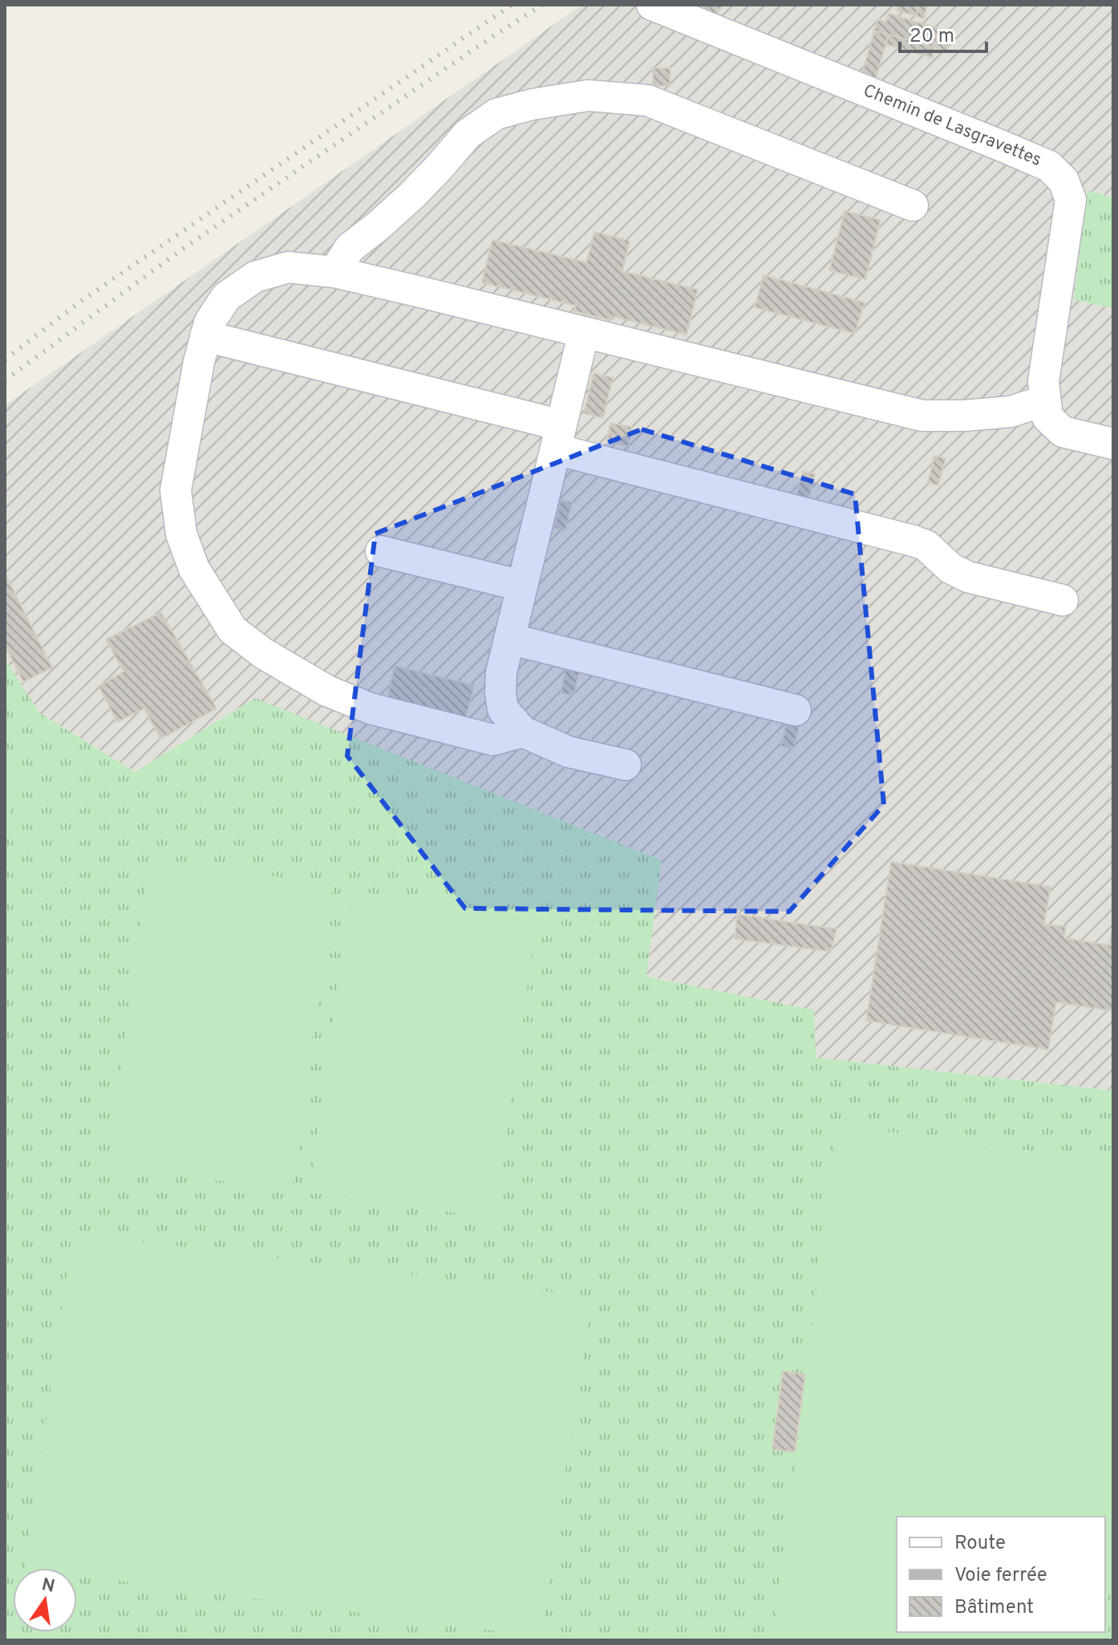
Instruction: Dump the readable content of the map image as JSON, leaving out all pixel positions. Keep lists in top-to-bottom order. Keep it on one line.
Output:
{"streets":{"street":["Chemin de Lasgravettes"]},"legend":["Route","Voie ferrée","Bâtiment"],"scale_bar":"20 m","north":"top"}
